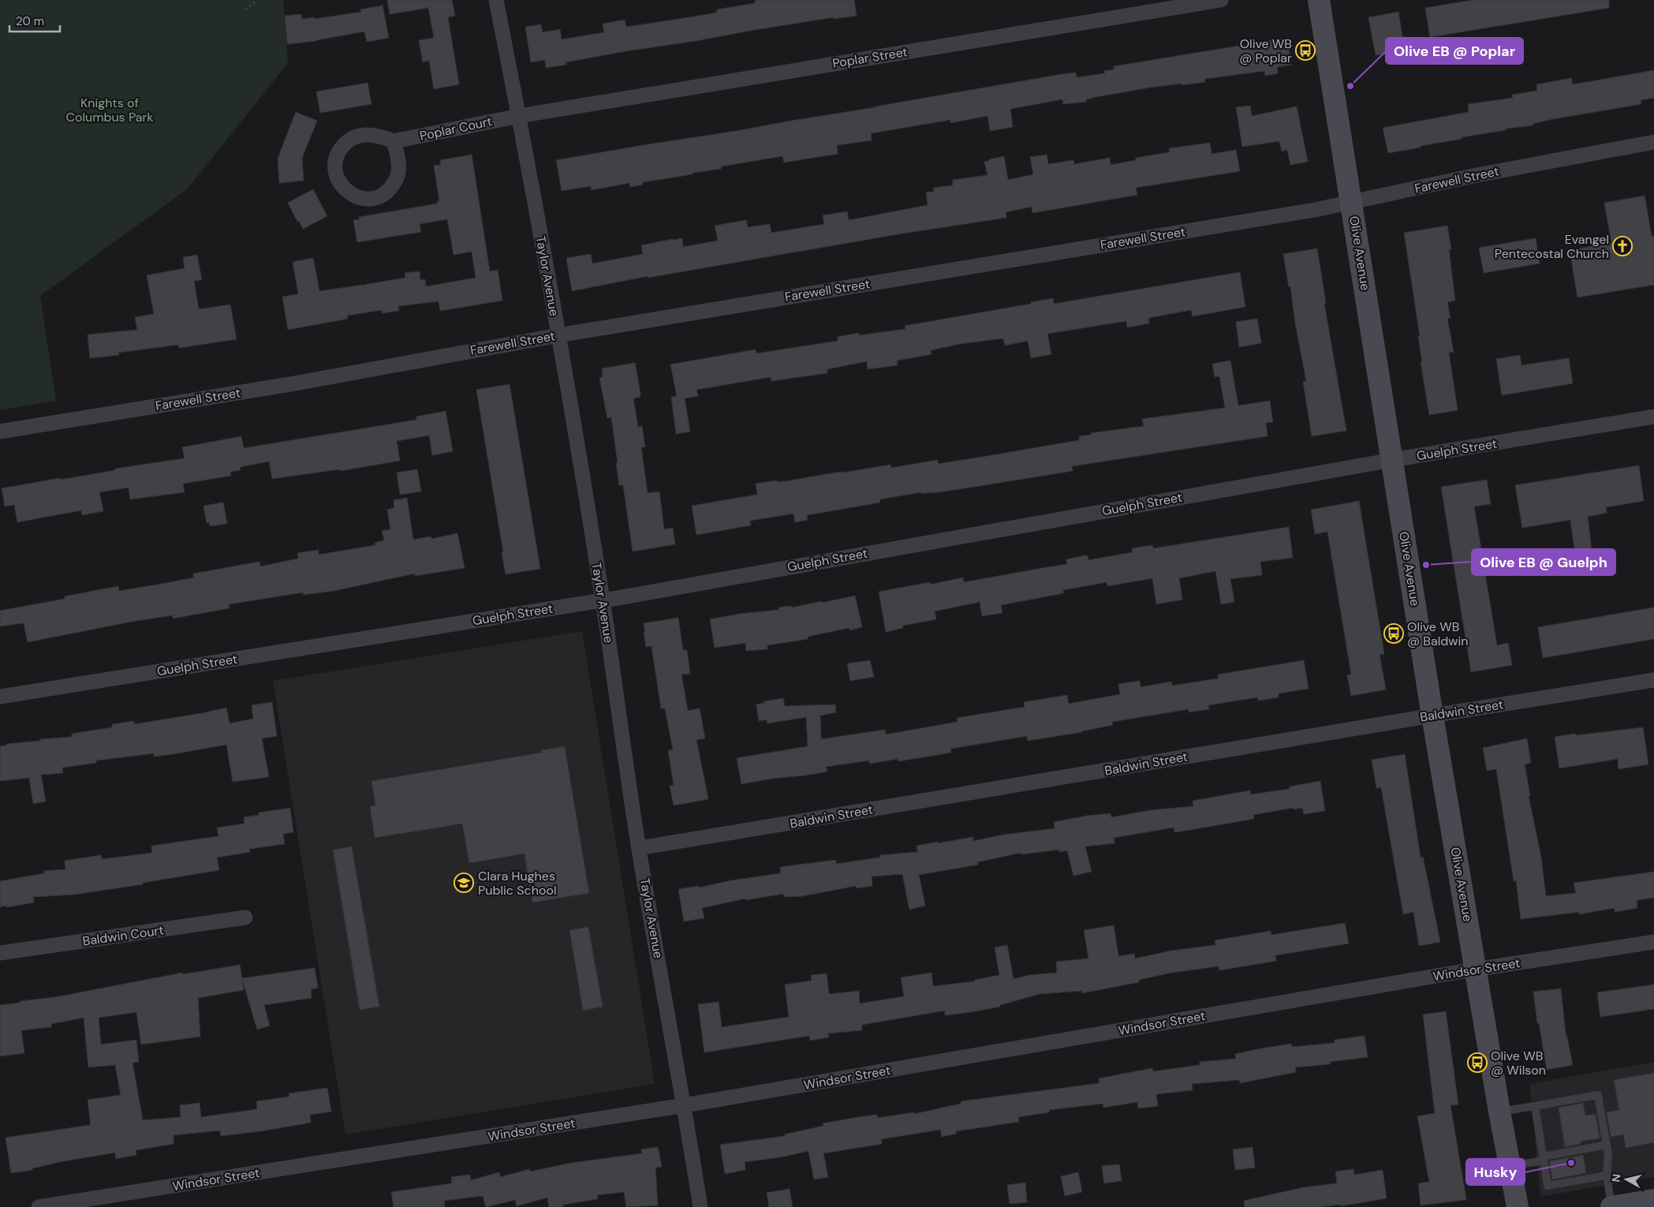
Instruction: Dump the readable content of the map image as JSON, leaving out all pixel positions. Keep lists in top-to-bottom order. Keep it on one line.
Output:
{"streets":{"main road":["Olive Avenue"],"street":["Poplar Street","Poplar Court","Farewell Street","Taylor Avenue","Guelph Street","Baldwin Street","Baldwin Court","Windsor Street"]},"crossings":[["Poplar Street","Poplar Court"],["Poplar Street","Taylor Avenue"],["Poplar Court","Taylor Avenue"],["Farewell Street","Olive Avenue"],["Farewell Street","Taylor Avenue"],["Olive Avenue","Guelph Street"],["Olive Avenue","Baldwin Street"],["Olive Avenue","Windsor Street"],["Taylor Avenue","Guelph Street"],["Taylor Avenue","Baldwin Street"],["Taylor Avenue","Windsor Street"]],"parks":["Knights of Columbus Park"],"places":{"bus stop":["Olive WB @ Poplar","Olive WB @ Baldwin","Olive WB @ Wilson"],"other":["Olive EB @ Poplar","Olive EB @ Guelph","Husky"],"church":["Evangel Pentecostal Church"],"school or university":["Clara Hughes Public School"]},"scale_bar":"20 m","north":"left"}
